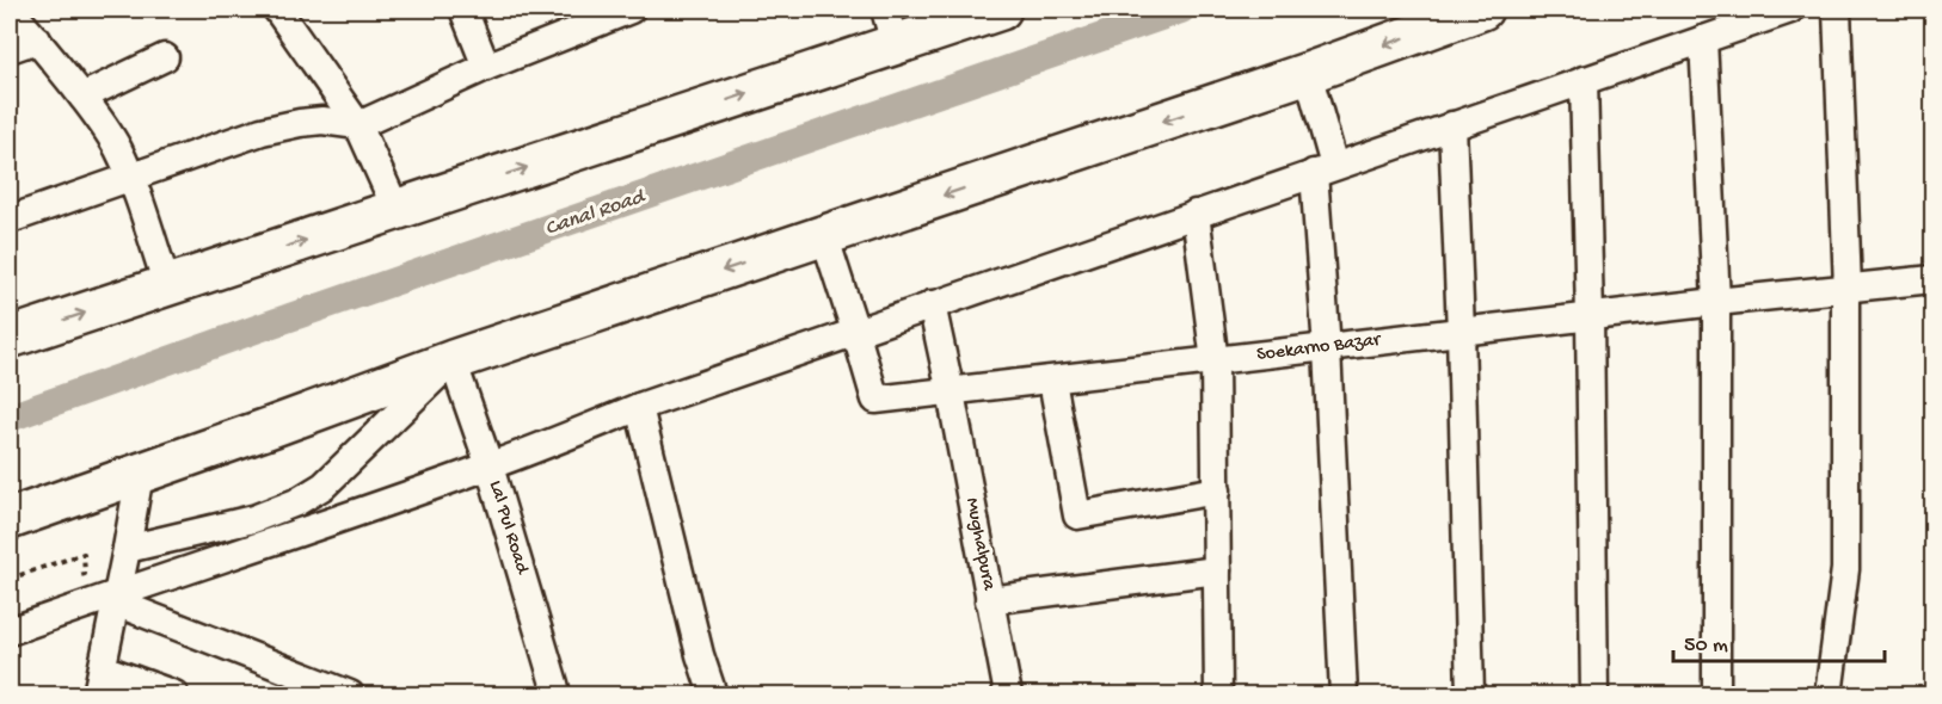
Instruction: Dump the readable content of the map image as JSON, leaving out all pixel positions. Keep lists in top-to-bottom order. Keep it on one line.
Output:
{"streets":{"street":["Soekarno Bazar","Lal Pul Road","Mughalpura"]},"crossings":[["Soekarno Bazar","Mughalpura"]],"water":["Canal Road"],"scale_bar":"50 m"}
